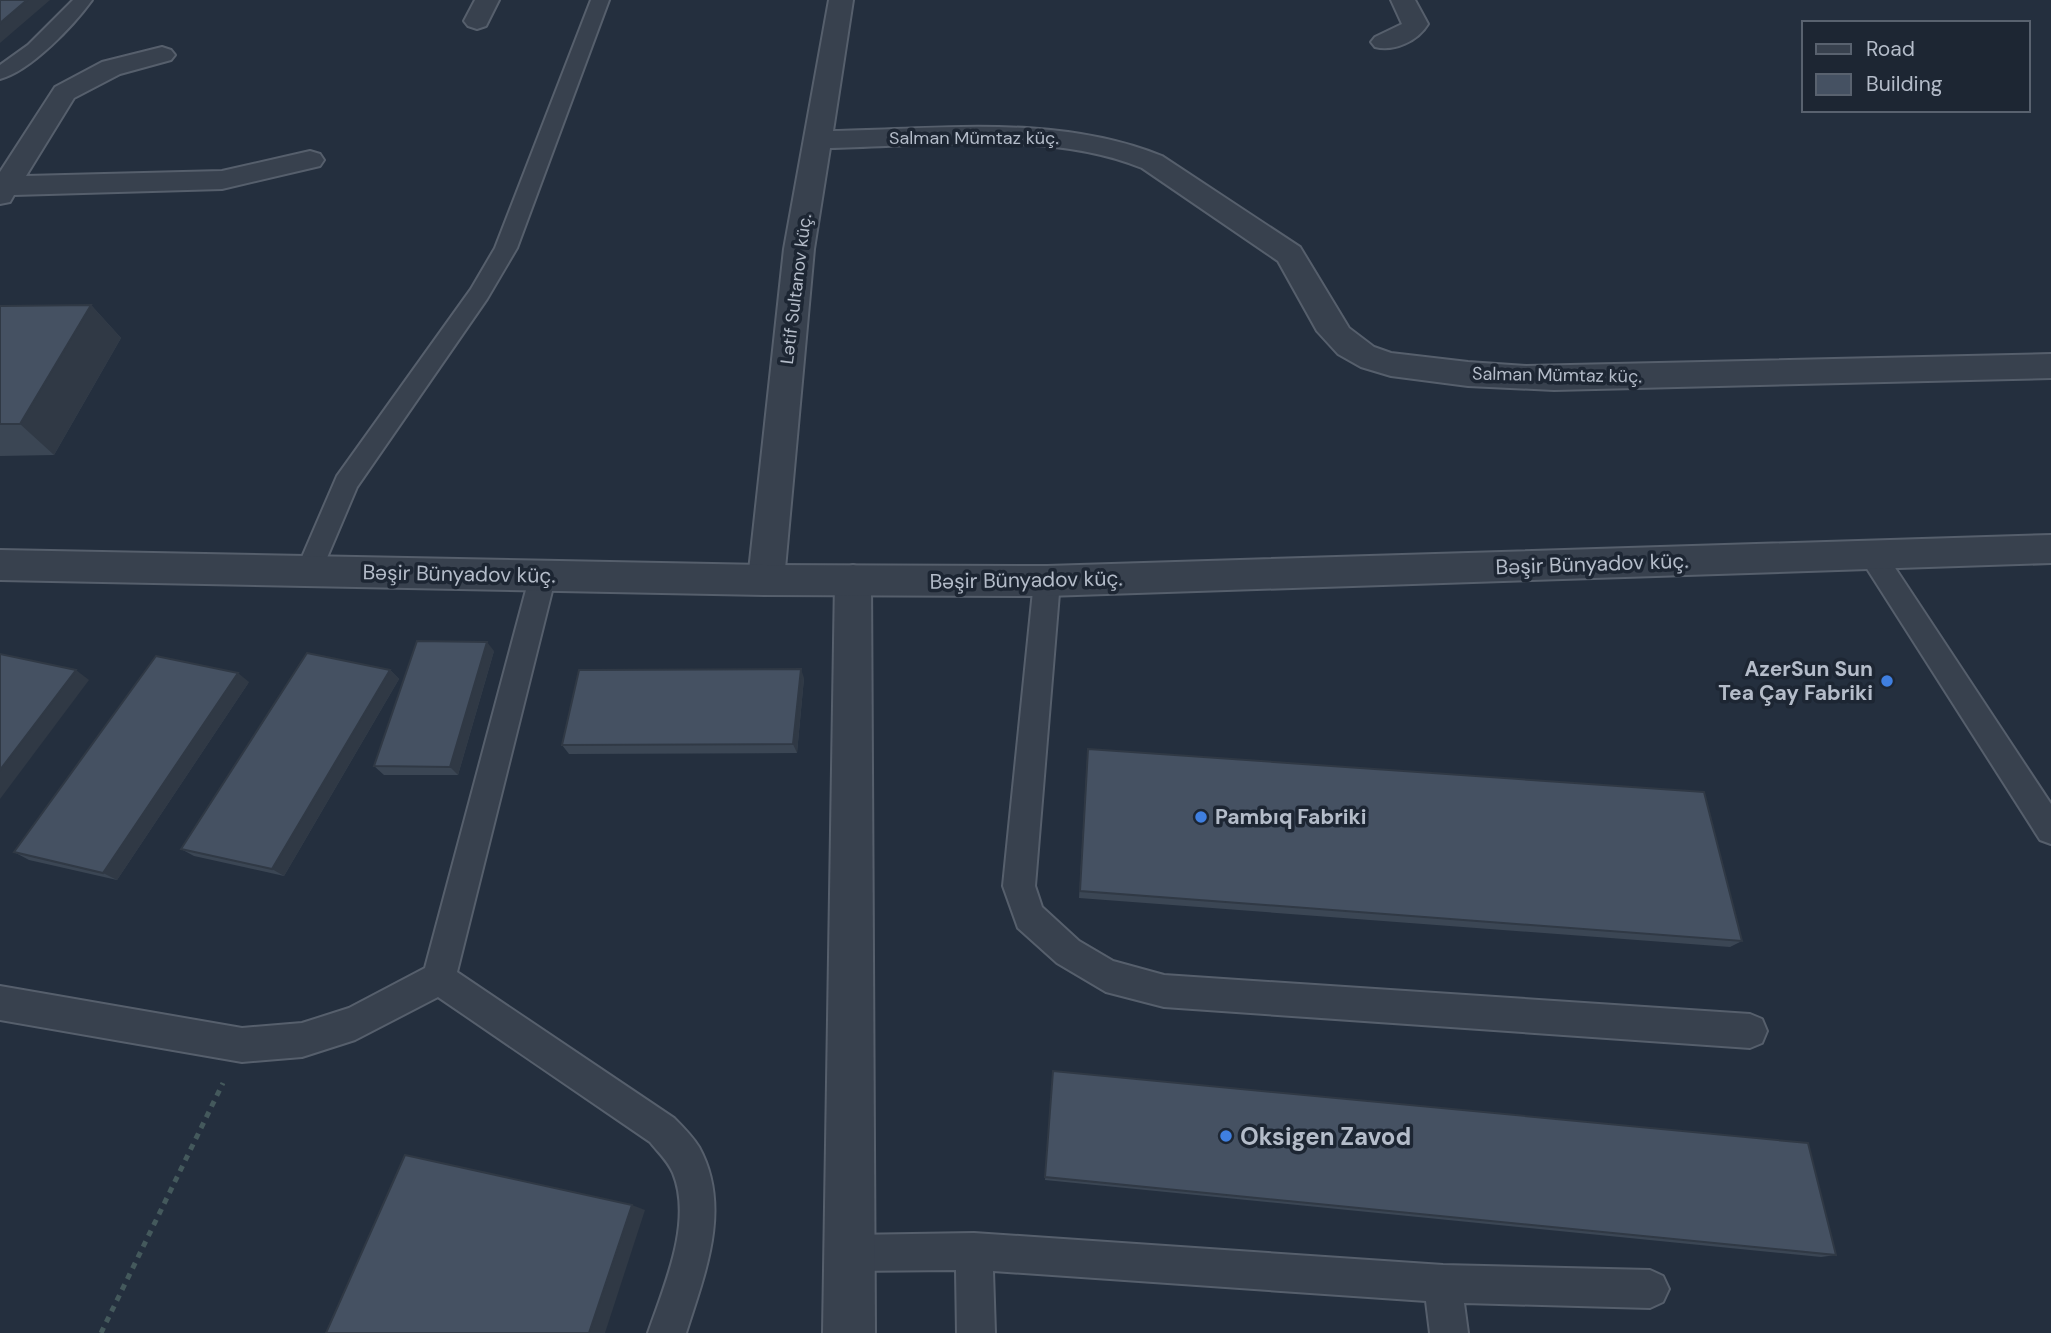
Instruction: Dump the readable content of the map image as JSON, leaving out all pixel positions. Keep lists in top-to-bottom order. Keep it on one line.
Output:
{"streets":{"street":["Salman Mümtaz küç.","Lətif Sultanov küç.","Bəşir Bünyadov küç."]},"crossings":[["Salman Mümtaz küç.","Lətif Sultanov küç."],["Lətif Sultanov küç.","Bəşir Bünyadov küç."]],"places":["AzerSun Sun Tea Çay Fabriki","Pambıq Fabriki","Oksigen Zavod"],"legend":["Road","Building"]}
